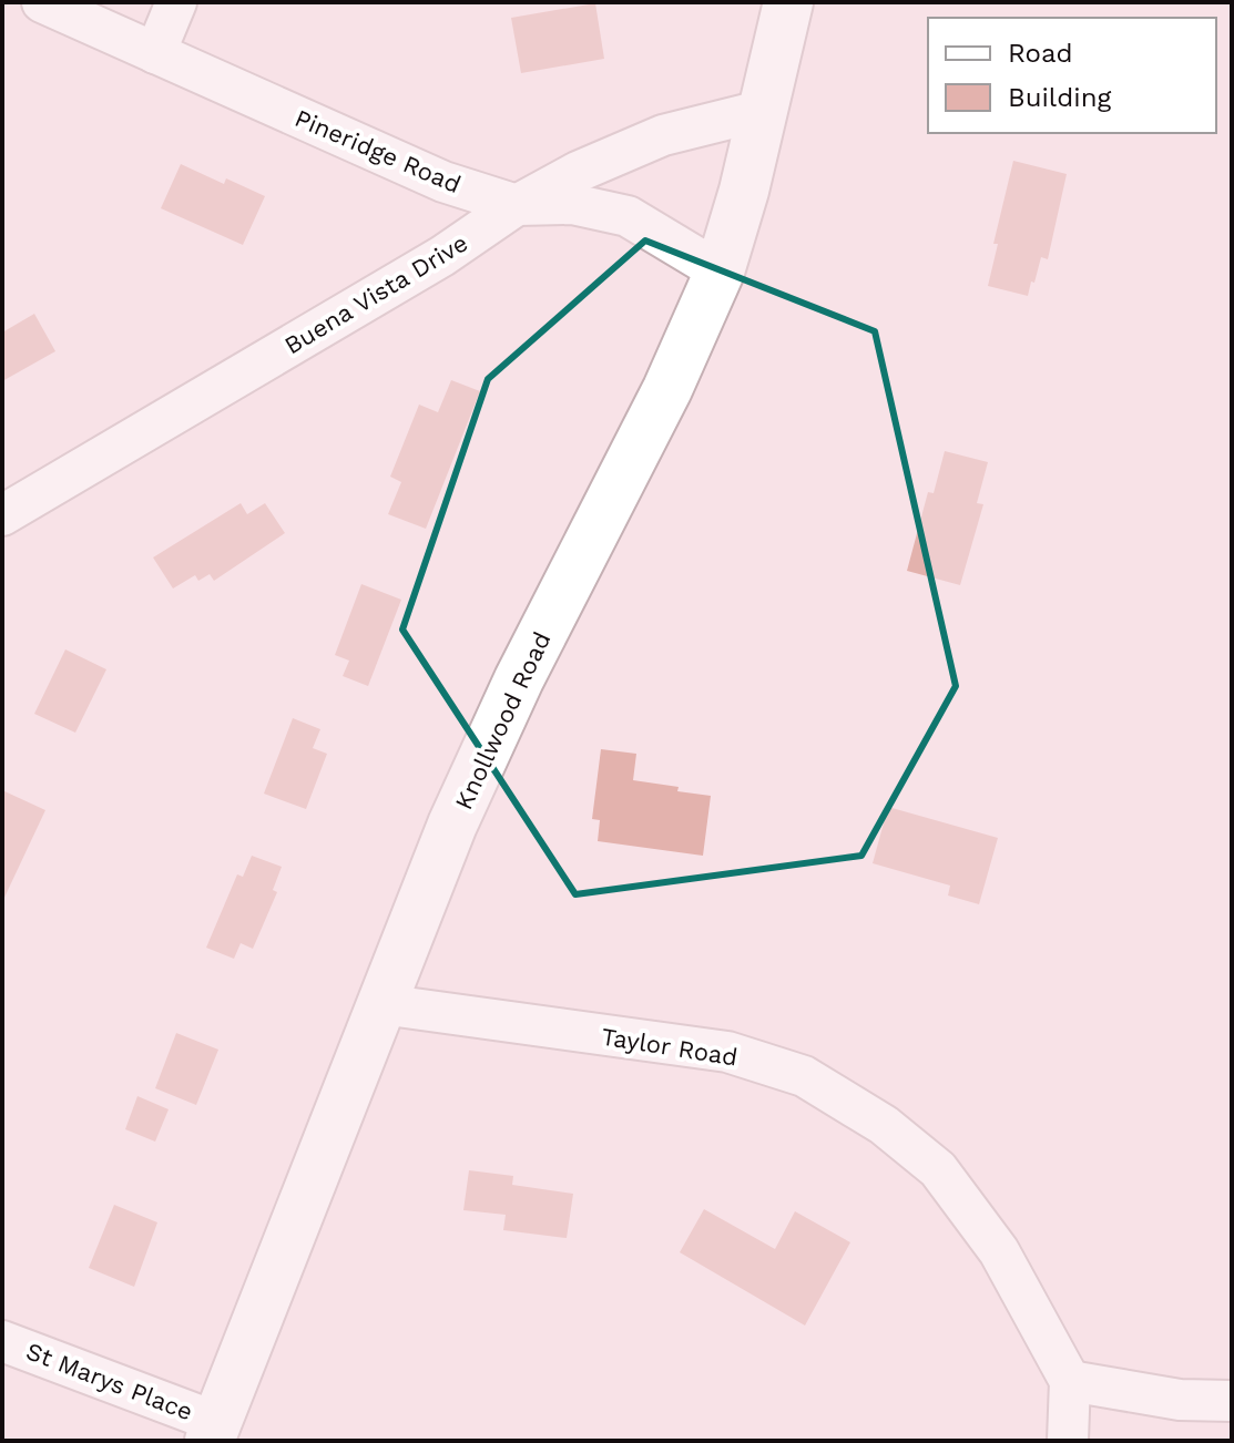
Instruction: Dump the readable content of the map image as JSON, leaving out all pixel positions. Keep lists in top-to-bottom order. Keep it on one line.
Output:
{"streets":{"main road":["Knollwood Road"],"street":["Pineridge Road","Buena Vista Drive","Taylor Road","St Marys Place"]},"crossings":[["Pineridge Road","Buena Vista Drive"],["Pineridge Road","Knollwood Road"],["Buena Vista Drive","Knollwood Road"],["Knollwood Road","Taylor Road"],["Knollwood Road","St Marys Place"]],"legend":["Road","Building"]}
